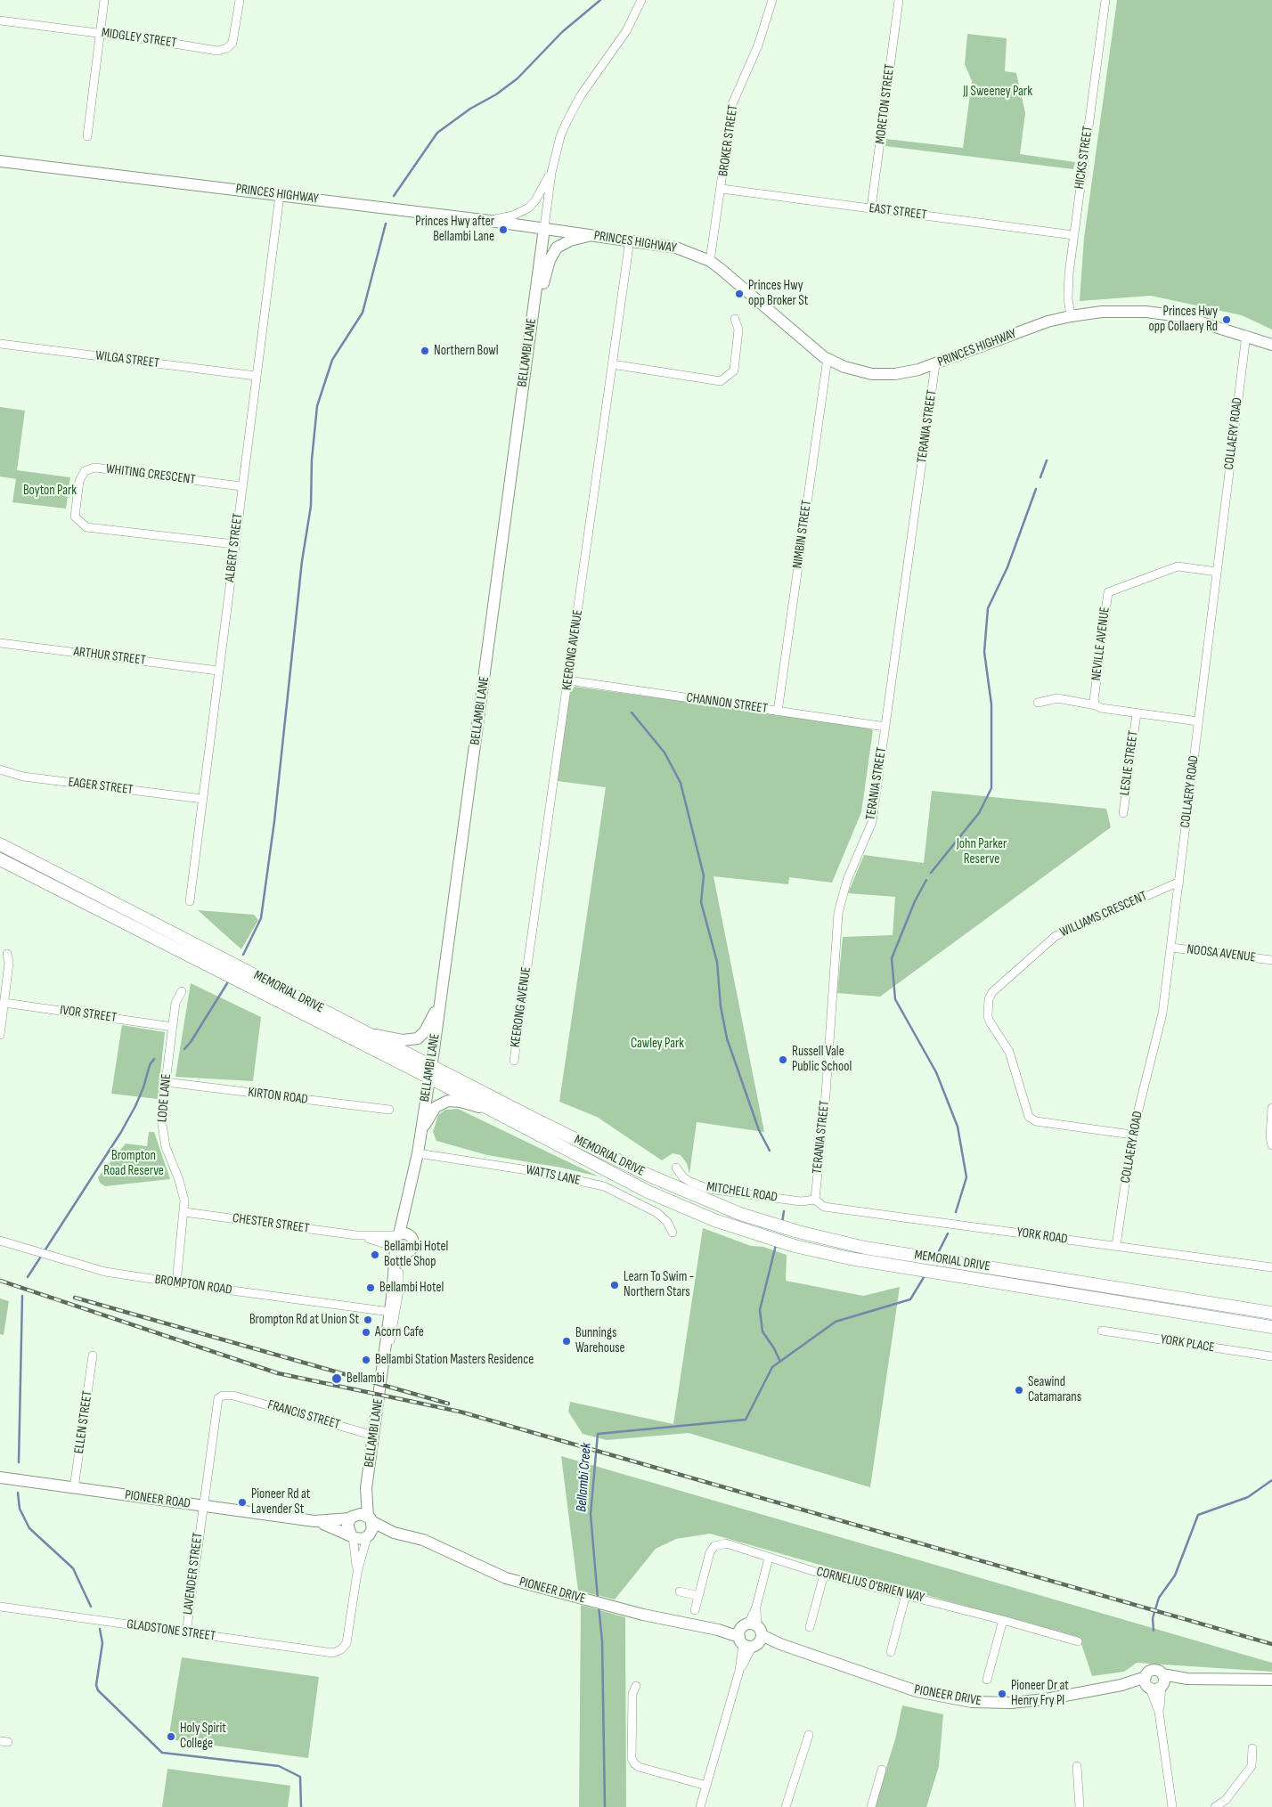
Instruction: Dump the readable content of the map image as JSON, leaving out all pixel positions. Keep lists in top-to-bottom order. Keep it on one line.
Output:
{"streets":{"main road":["PRINCES HIGHWAY","BELLAMBI LANE","MEMORIAL DRIVE","PIONEER ROAD","PIONEER DRIVE"],"street":["MIDGLEY STREET","MORETON STREET","BROKER STREET","HICKS STREET","EAST STREET","WILGA STREET","TERANIA STREET","COLLAERY ROAD","WHITING CRESCENT","NIMBIN STREET","ALBERT STREET","NEVILLE AVENUE","KEERONG AVENUE","ARTHUR STREET","CHANNON STREET","LESLIE STREET","EAGER STREET","WILLIAMS CRESCENT","NOOSA AVENUE","IVOR STREET","KIRTON ROAD","LODE LANE","WATTS LANE","MITCHELL ROAD","CHESTER STREET","YORK ROAD","BROMPTON ROAD","YORK PLACE","FRANCIS STREET","ELLEN STREET","LAVENDER STREET","CORNELIUS O'BRIEN WAY","GLADSTONE STREET"]},"crossings":[["MORETON STREET","EAST STREET"],["BROKER STREET","PRINCES HIGHWAY"],["BROKER STREET","EAST STREET"],["HICKS STREET","PRINCES HIGHWAY"],["HICKS STREET","EAST STREET"],["PRINCES HIGHWAY","BELLAMBI LANE"],["PRINCES HIGHWAY","TERANIA STREET"],["PRINCES HIGHWAY","COLLAERY ROAD"],["PRINCES HIGHWAY","NIMBIN STREET"],["PRINCES HIGHWAY","ALBERT STREET"],["PRINCES HIGHWAY","KEERONG AVENUE"],["BELLAMBI LANE","MEMORIAL DRIVE"],["BELLAMBI LANE","WATTS LANE"],["BELLAMBI LANE","BROMPTON ROAD"],["BELLAMBI LANE","FRANCIS STREET"],["BELLAMBI LANE","PIONEER ROAD"],["BELLAMBI LANE","PIONEER DRIVE"],["WILGA STREET","ALBERT STREET"],["TERANIA STREET","CHANNON STREET"],["TERANIA STREET","MITCHELL ROAD"],["TERANIA STREET","YORK ROAD"],["COLLAERY ROAD","NEVILLE AVENUE"],["COLLAERY ROAD","WILLIAMS CRESCENT"],["COLLAERY ROAD","NOOSA AVENUE"],["COLLAERY ROAD","YORK ROAD"],["WHITING CRESCENT","ALBERT STREET"],["NIMBIN STREET","CHANNON STREET"],["ALBERT STREET","ARTHUR STREET"],["ALBERT STREET","EAGER STREET"],["KEERONG AVENUE","CHANNON STREET"],["IVOR STREET","LODE LANE"],["KIRTON ROAD","LODE LANE"],["LODE LANE","CHESTER STREET"],["LODE LANE","BROMPTON ROAD"],["MITCHELL ROAD","YORK ROAD"],["FRANCIS STREET","LAVENDER STREET"],["ELLEN STREET","PIONEER ROAD"],["PIONEER ROAD","LAVENDER STREET"],["PIONEER ROAD","PIONEER DRIVE"],["LAVENDER STREET","GLADSTONE STREET"]],"water":["Bellambi Creek"],"parks":["JJ Sweeney Park","Boyton Park","John Parker Reserve","Cawley Park","Brompton Road Reserve"],"places":["Princes Hwy after Bellambi Lane","Princes Hwy opp Broker St","Princes Hwy opp Collaery Rd","Northern Bowl","Russell Vale Public School","Bellambi Hotel Bottle Shop","Learn To Swim - Northern Stars","Bellambi Hotel","Brompton Rd at Union St","Acorn Cafe","Bunnings Warehouse","Bellambi Station Masters Residence","Bellambi","Seawind Catamarans","Pioneer Rd at Lavender St","Pioneer Dr at Henry Fry Pl","Holy Spirit College"]}
